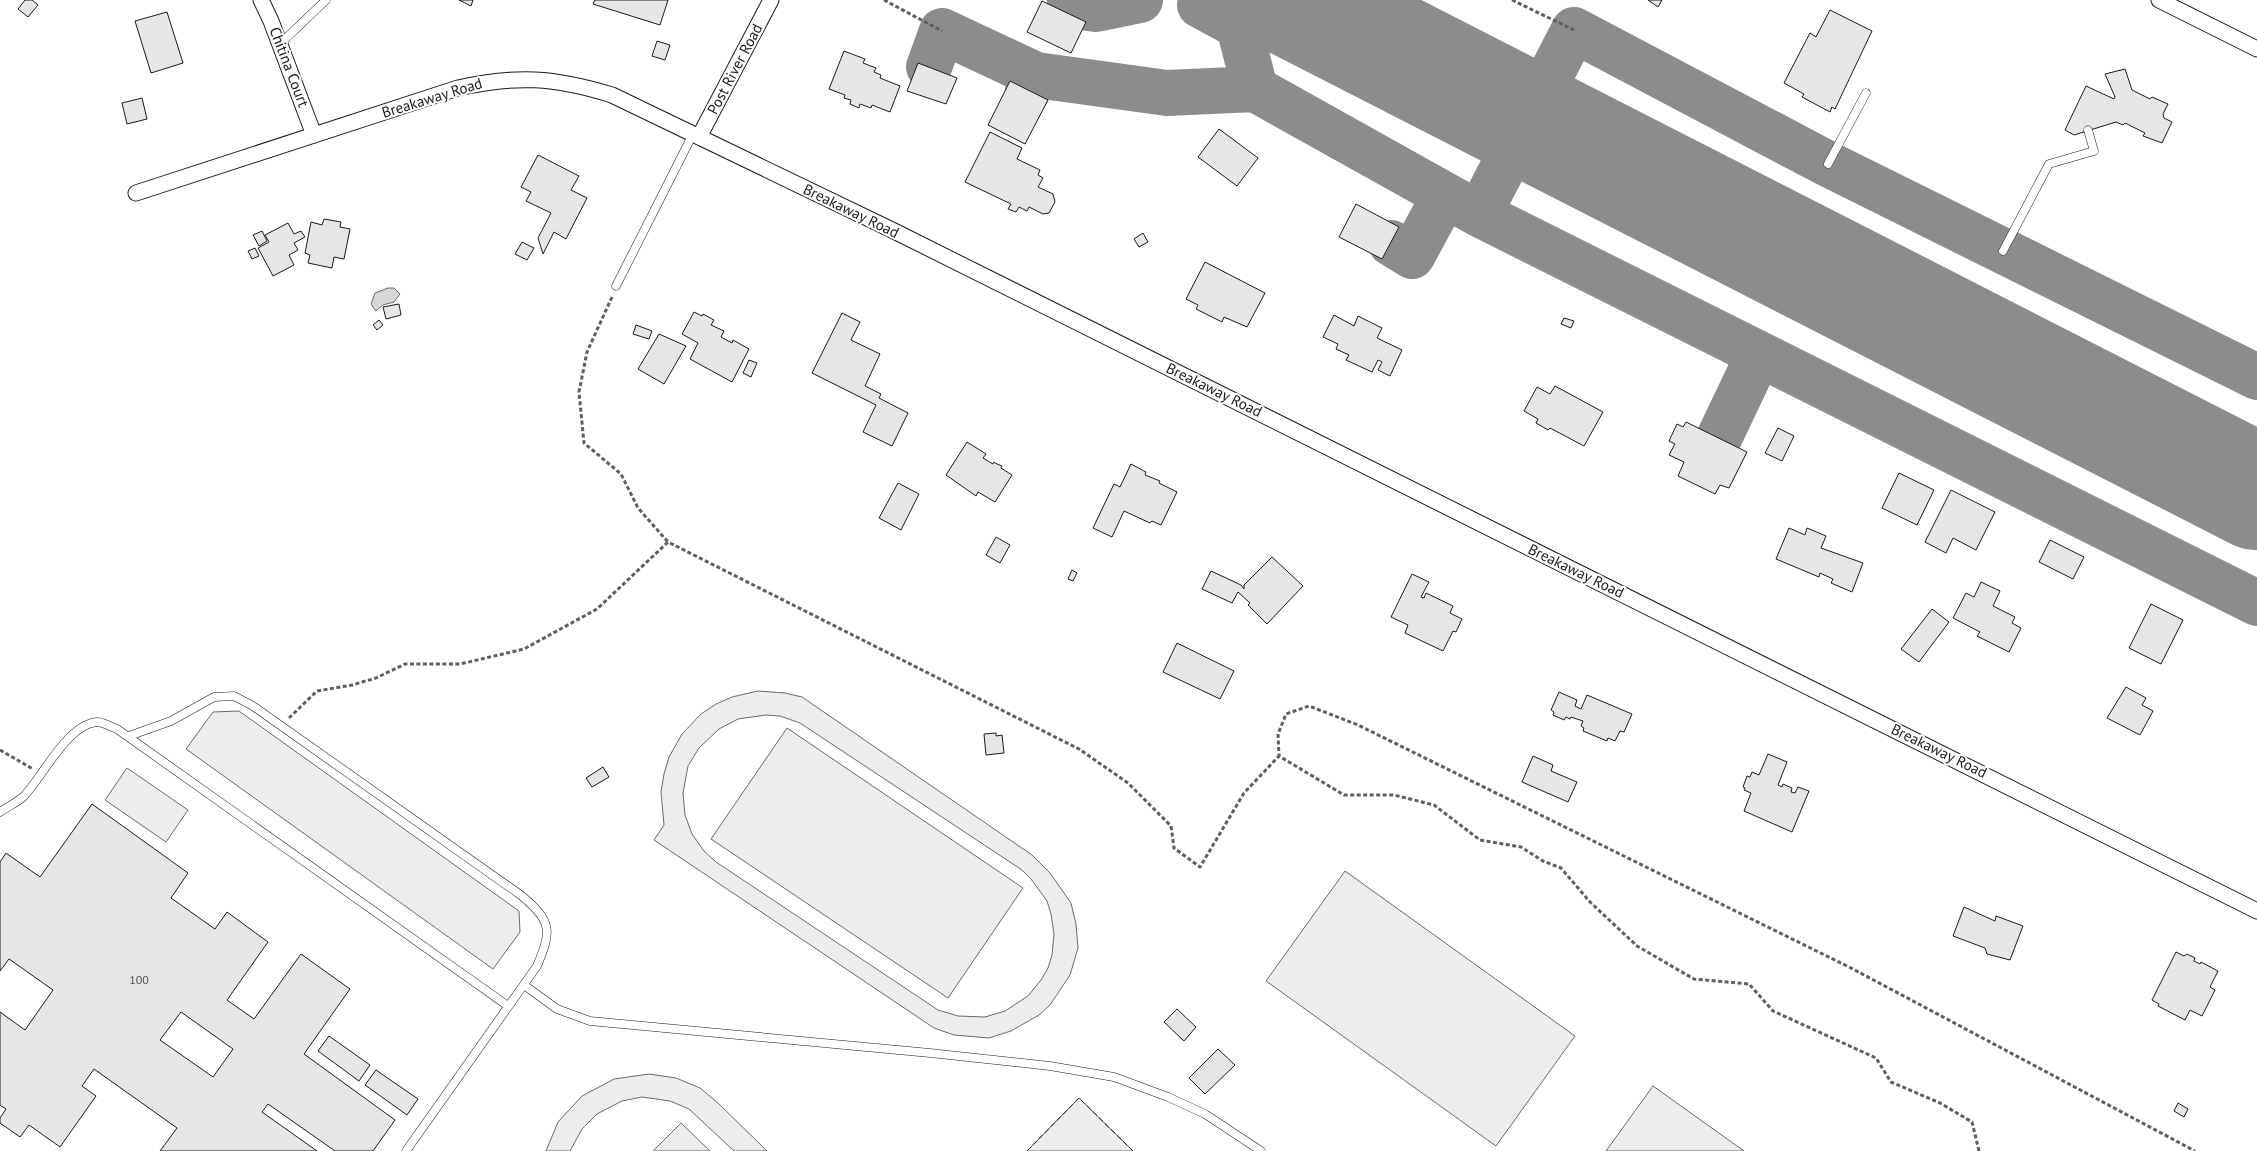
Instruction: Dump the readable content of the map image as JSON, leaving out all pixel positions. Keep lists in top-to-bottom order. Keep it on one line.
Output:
{"streets":{"street":["Chitina Court","Post River Road","Breakaway Road"]},"crossings":[["Chitina Court","Breakaway Road"],["Post River Road","Breakaway Road"]],"house_numbers":["100"]}
